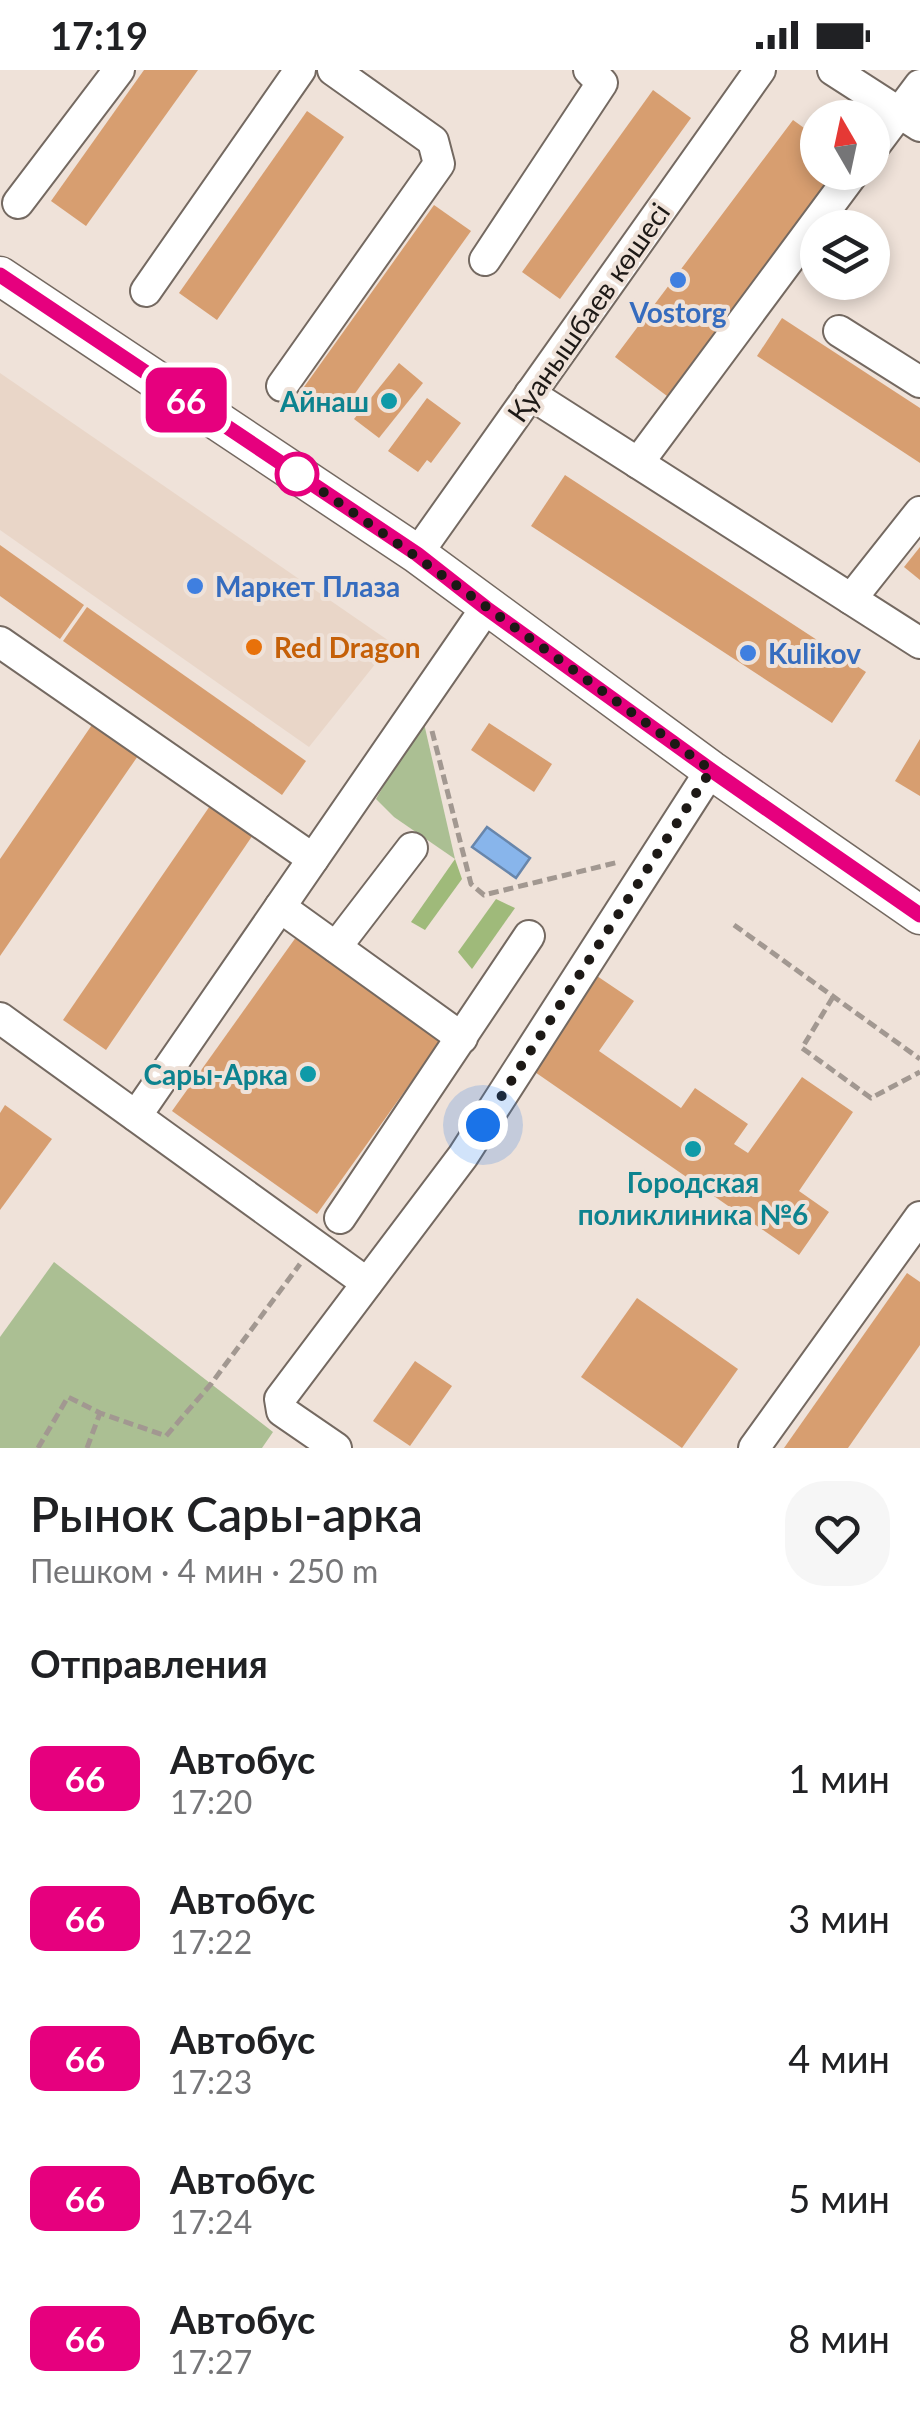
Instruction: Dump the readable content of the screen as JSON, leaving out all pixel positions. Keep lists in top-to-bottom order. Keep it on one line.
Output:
{"streets":{"street":["Қуанышбаев көшесі"]},"places":["Vostorg","Айнаш","Маркет Плаза","Red Dragon","Kulikov","Сары-Арка","Городская поликлиника №6"],"lines":["bus line 66"],"north":"top","page":{"status":"17:19","on_map":"66","heading":[["Рынок Сары-арка","Пешком · 4 мин · 250 m"],"Отправления"],"list":[{"mark":"66","name":"Автобус","note":"17:20","value":"1 мин"},{"mark":"66","name":"Автобус","note":"17:22","value":"3 мин"},{"mark":"66","name":"Автобус","note":"17:23","value":"4 мин"},{"mark":"66","name":"Автобус","note":"17:24","value":"5 мин"},{"mark":"66","name":"Автобус","note":"17:27","value":"8 мин"}]}}
